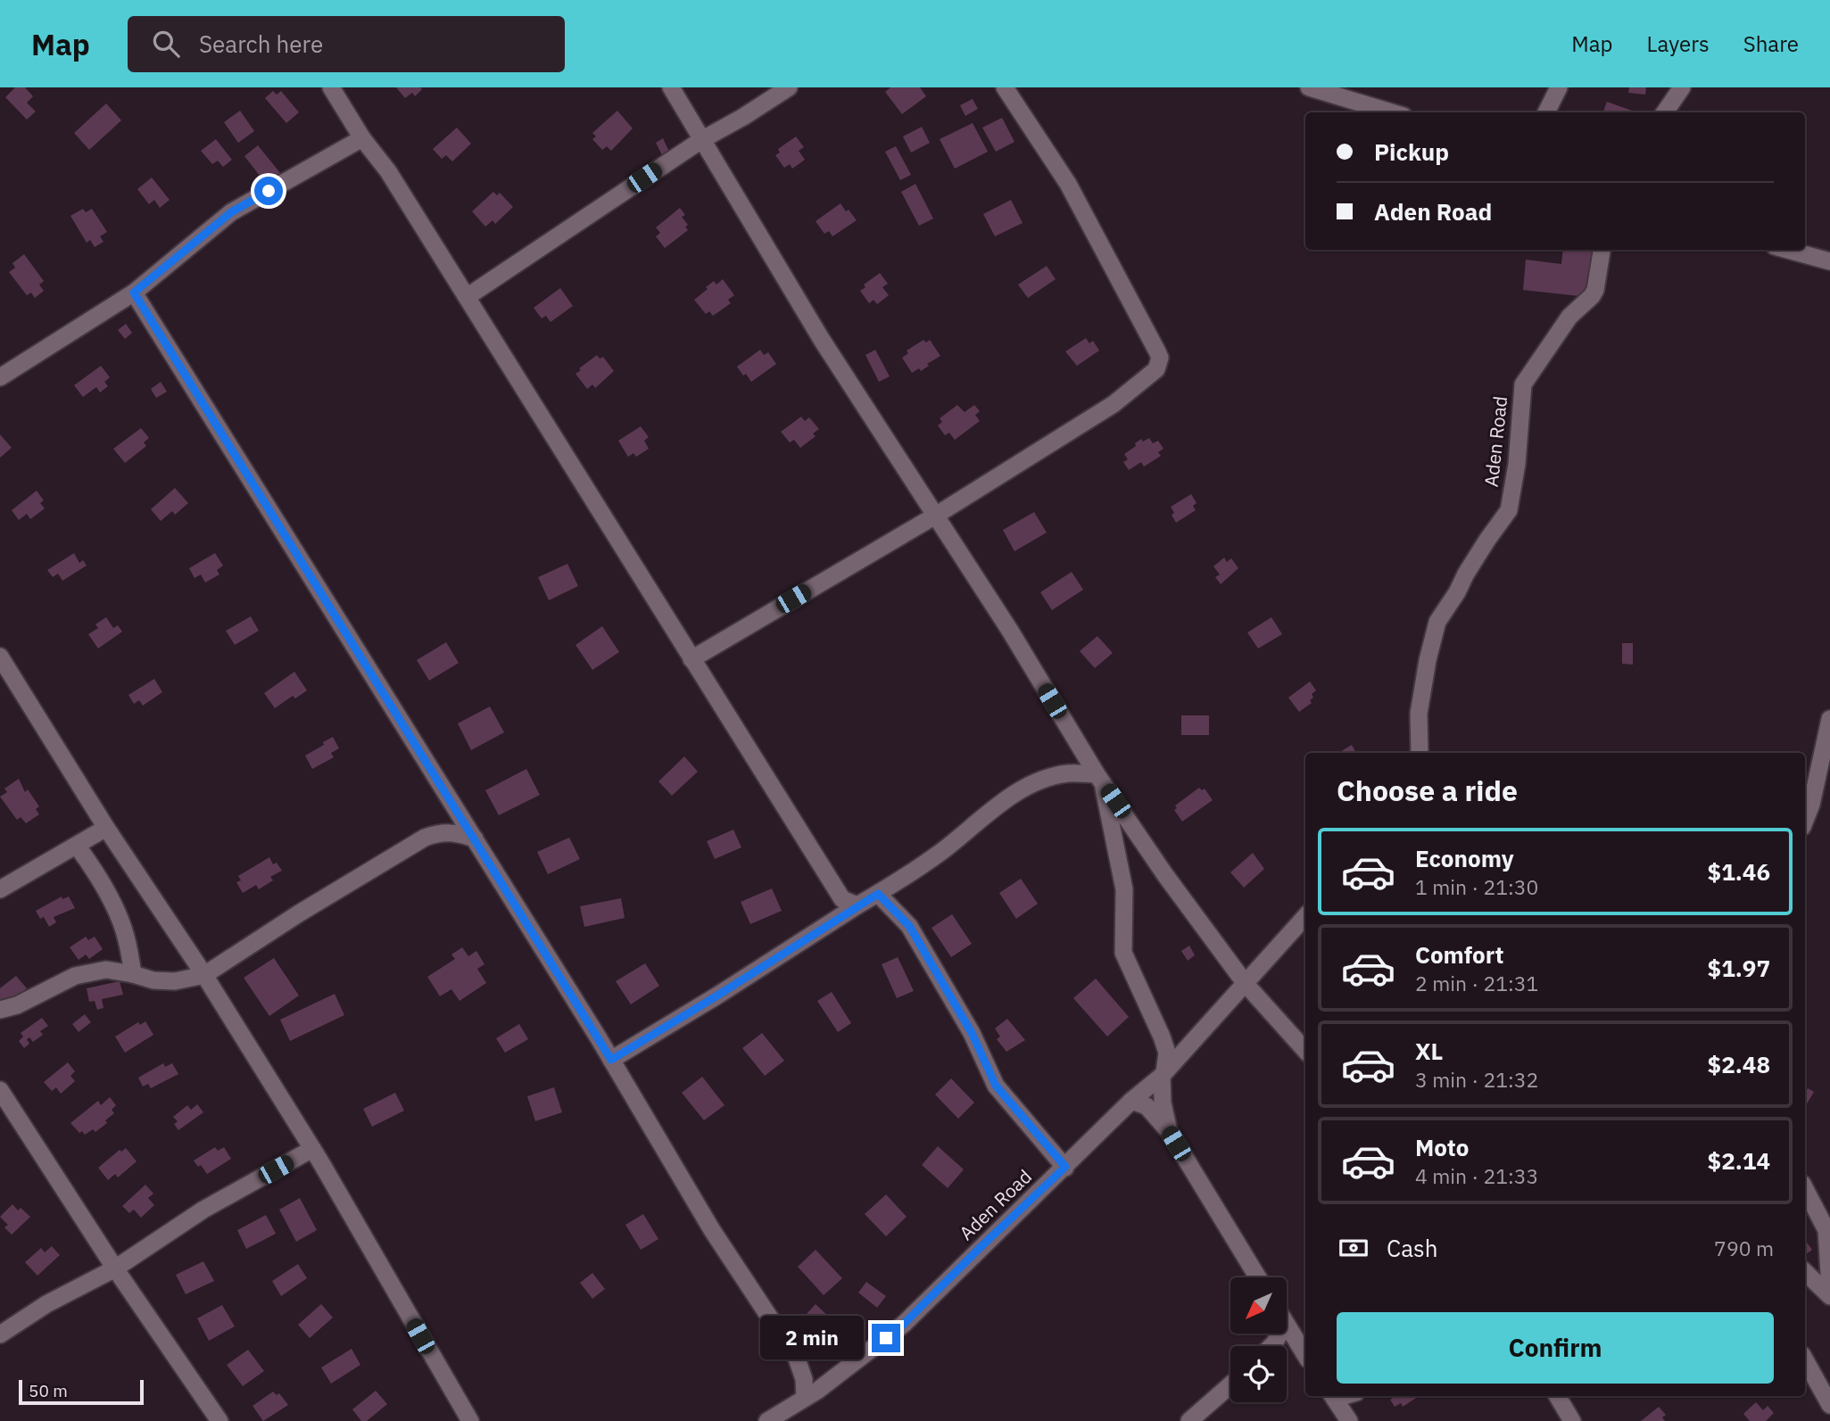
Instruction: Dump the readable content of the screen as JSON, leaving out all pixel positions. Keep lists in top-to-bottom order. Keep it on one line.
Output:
{"streets":{"street":["Aden Road"]},"scale_bar":"50 m","north":"bottom left","page":{"header":"Map","search":"Search here","nav":["Map","Layers","Share"],"banner":["Pickup","Aden Road"],"heading":"Choose a ride","list":[{"name":"Economy","note":"1 min · 21:30","value":"$1.46"},{"name":"Comfort","note":"2 min · 21:31","value":"$1.97"},{"name":"XL","note":"3 min · 21:32","value":"$2.48"},{"name":"Moto","note":"4 min · 21:33","value":"$2.14"}],"pay":["Cash","790 m"],"buttons":"Confirm","bubble":"2 min","scale":"50 m"}}
